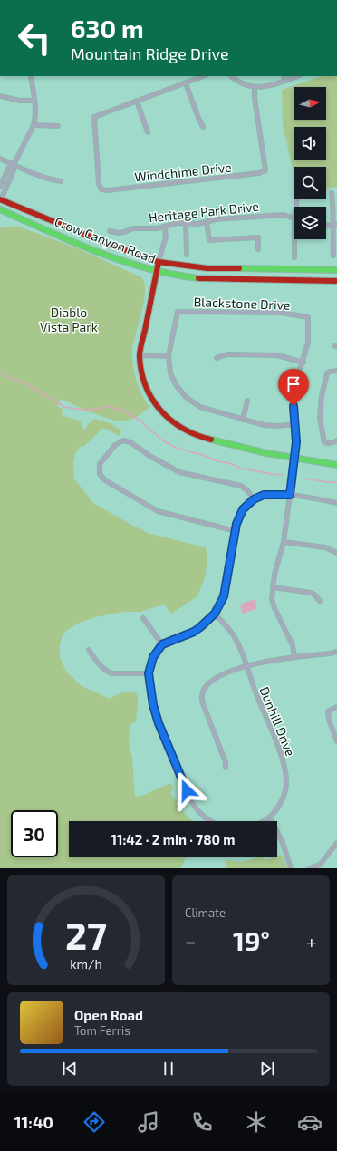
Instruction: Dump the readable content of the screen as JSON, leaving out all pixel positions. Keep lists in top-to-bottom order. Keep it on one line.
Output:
{"streets":{"main road":["Crow Canyon Road"],"street":["Windchime Drive","Heritage Park Drive","Blackstone Drive","Dunhill Drive"]},"parks":["Diablo Vista Park"],"north":"right","page":{"turn":["630 m","Mountain Ridge Drive"],"limit":"30","trip":"11:42 · 2 min · 780 m","tile":"Climate","heat":["−","19°","+"],"song":["Open Road","Tom Ferris"],"tabs":"11:40","gauge":["27","km/h"]}}
